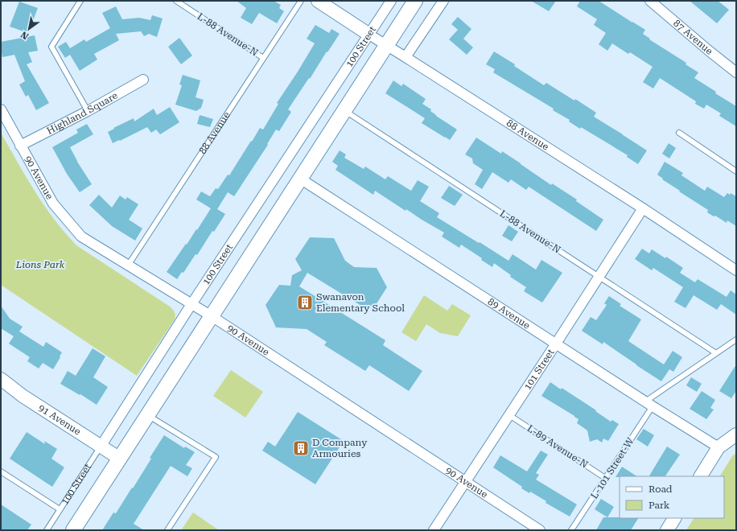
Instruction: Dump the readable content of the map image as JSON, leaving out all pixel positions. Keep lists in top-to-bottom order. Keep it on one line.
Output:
{"streets":{"street":["87 Avenue","100 Street","Highland Square","88 Avenue","90 Avenue","89 Avenue","101 Street","91 Avenue"],"lane":["L-88 Avenue-N","L-89 Avenue-N","L-101 Street-W"]},"crossings":[["L-88 Avenue-N","88 Avenue"],["L-88 Avenue-N","101 Street"],["L-88 Avenue-N","L-101 Street-W"],["100 Street","88 Avenue"],["100 Street","90 Avenue"],["100 Street","91 Avenue"],["Highland Square","90 Avenue"],["88 Avenue","90 Avenue"],["88 Avenue","101 Street"],["90 Avenue","101 Street"],["89 Avenue","101 Street"],["89 Avenue","L-101 Street-W"],["101 Street","L-89 Avenue-N"],["L-89 Avenue-N","L-101 Street-W"]],"parks":["Lions Park"],"places":{"building":["Swanavon Elementary School","D Company Armouries"]},"legend":["Road","Park"],"north":"bottom left"}
